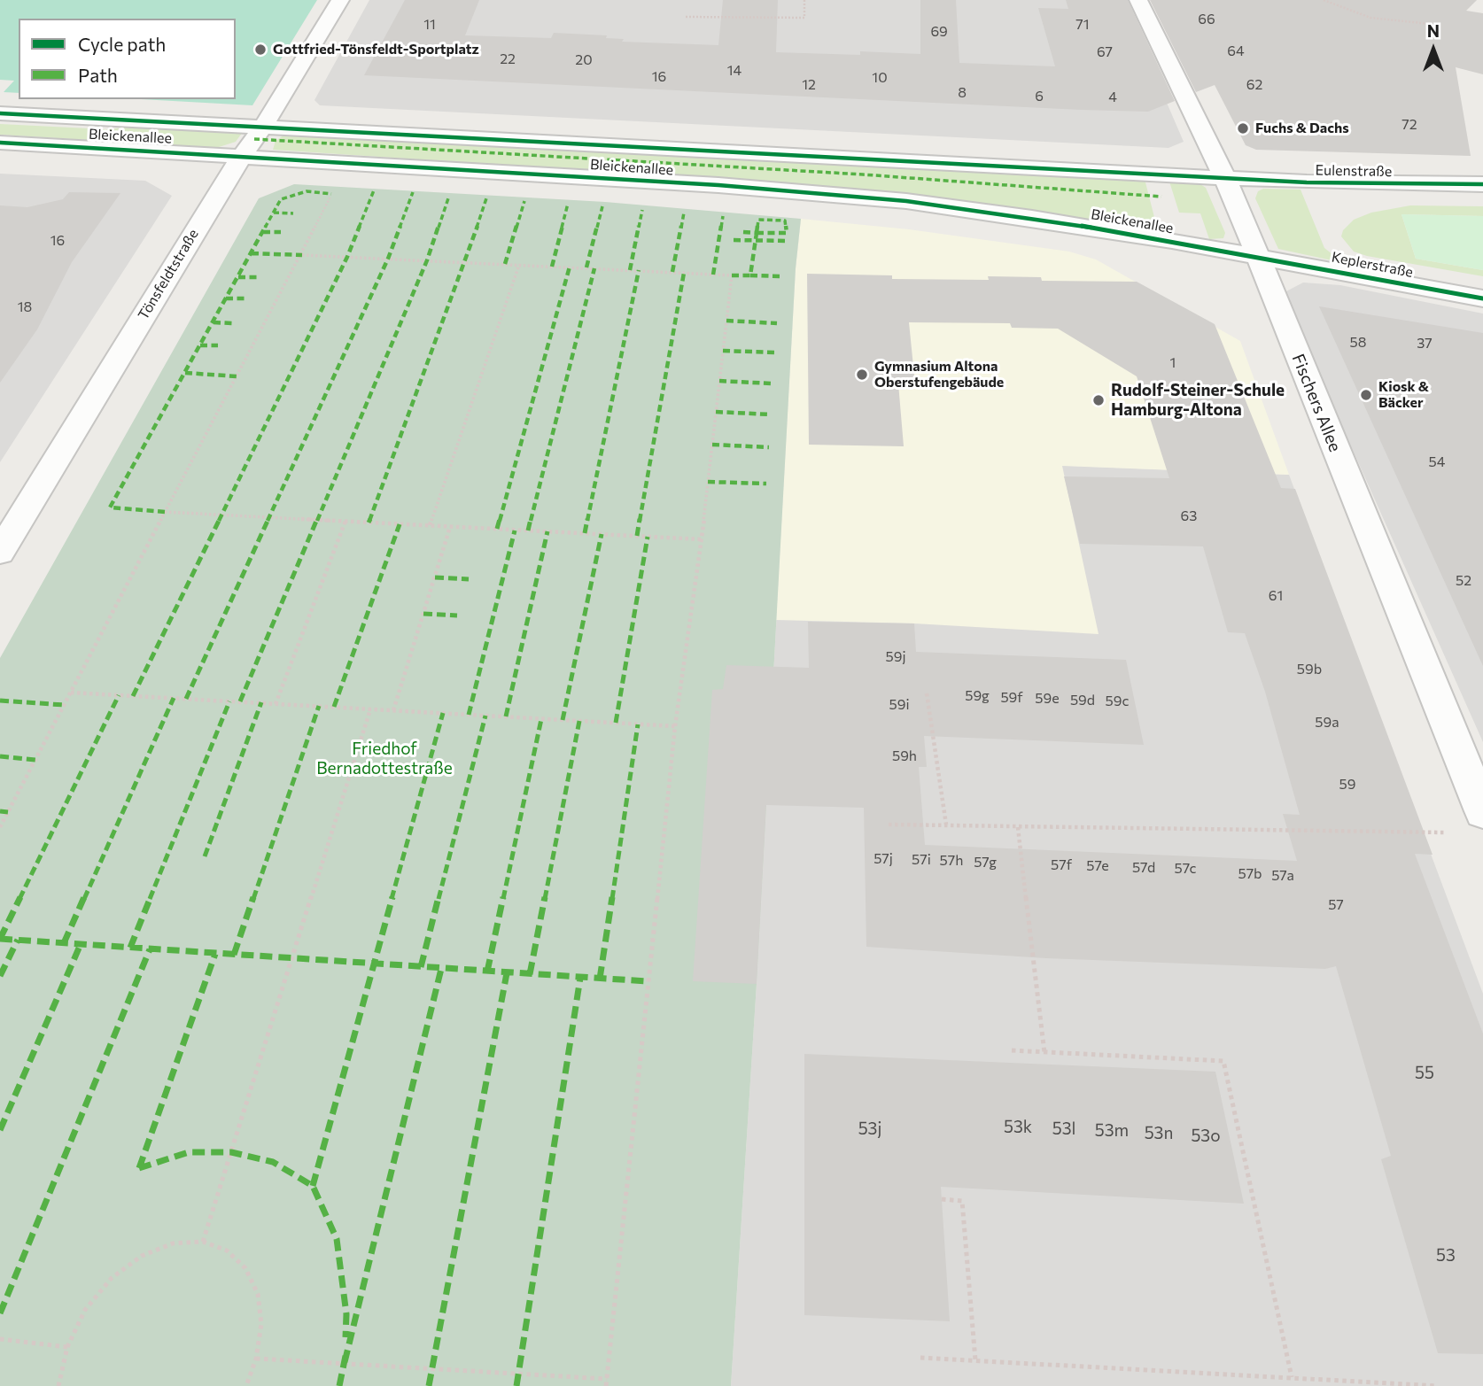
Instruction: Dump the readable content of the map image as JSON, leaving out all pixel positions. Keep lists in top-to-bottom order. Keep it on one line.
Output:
{"streets":{"street":["Bleickenallee","Eulenstraße","Keplerstraße","Tönsfeldtstraße","Fischers Allee"]},"crossings":[["Bleickenallee","Eulenstraße"],["Bleickenallee","Keplerstraße"],["Bleickenallee","Tönsfeldtstraße"],["Bleickenallee","Fischers Allee"],["Eulenstraße","Fischers Allee"],["Keplerstraße","Fischers Allee"]],"parks":["Friedhof Bernadottestraße"],"places":["Gottfried-Tönsfeldt-Sportplatz","Fuchs & Dachs","Gymnasium Altona Oberstufengebäude","Kiosk & Bäcker","Rudolf-Steiner-Schule Hamburg-Altona"],"house_numbers":["66","11","71","69","64","67","22","20","14","16","10","12","62","8","6","4","72","16","18","58","37","1","54","63","52","61","59j","59b","59g","59f","59e","59d","59c","59i","59a","59h","59","57j","57i","57h","57g","57f","57e","57d","57c","57b","57a","57","55","53k","53j","53l","53m","53n","53o","53"],"legend":["Cycle path","Path"],"north":"top"}
